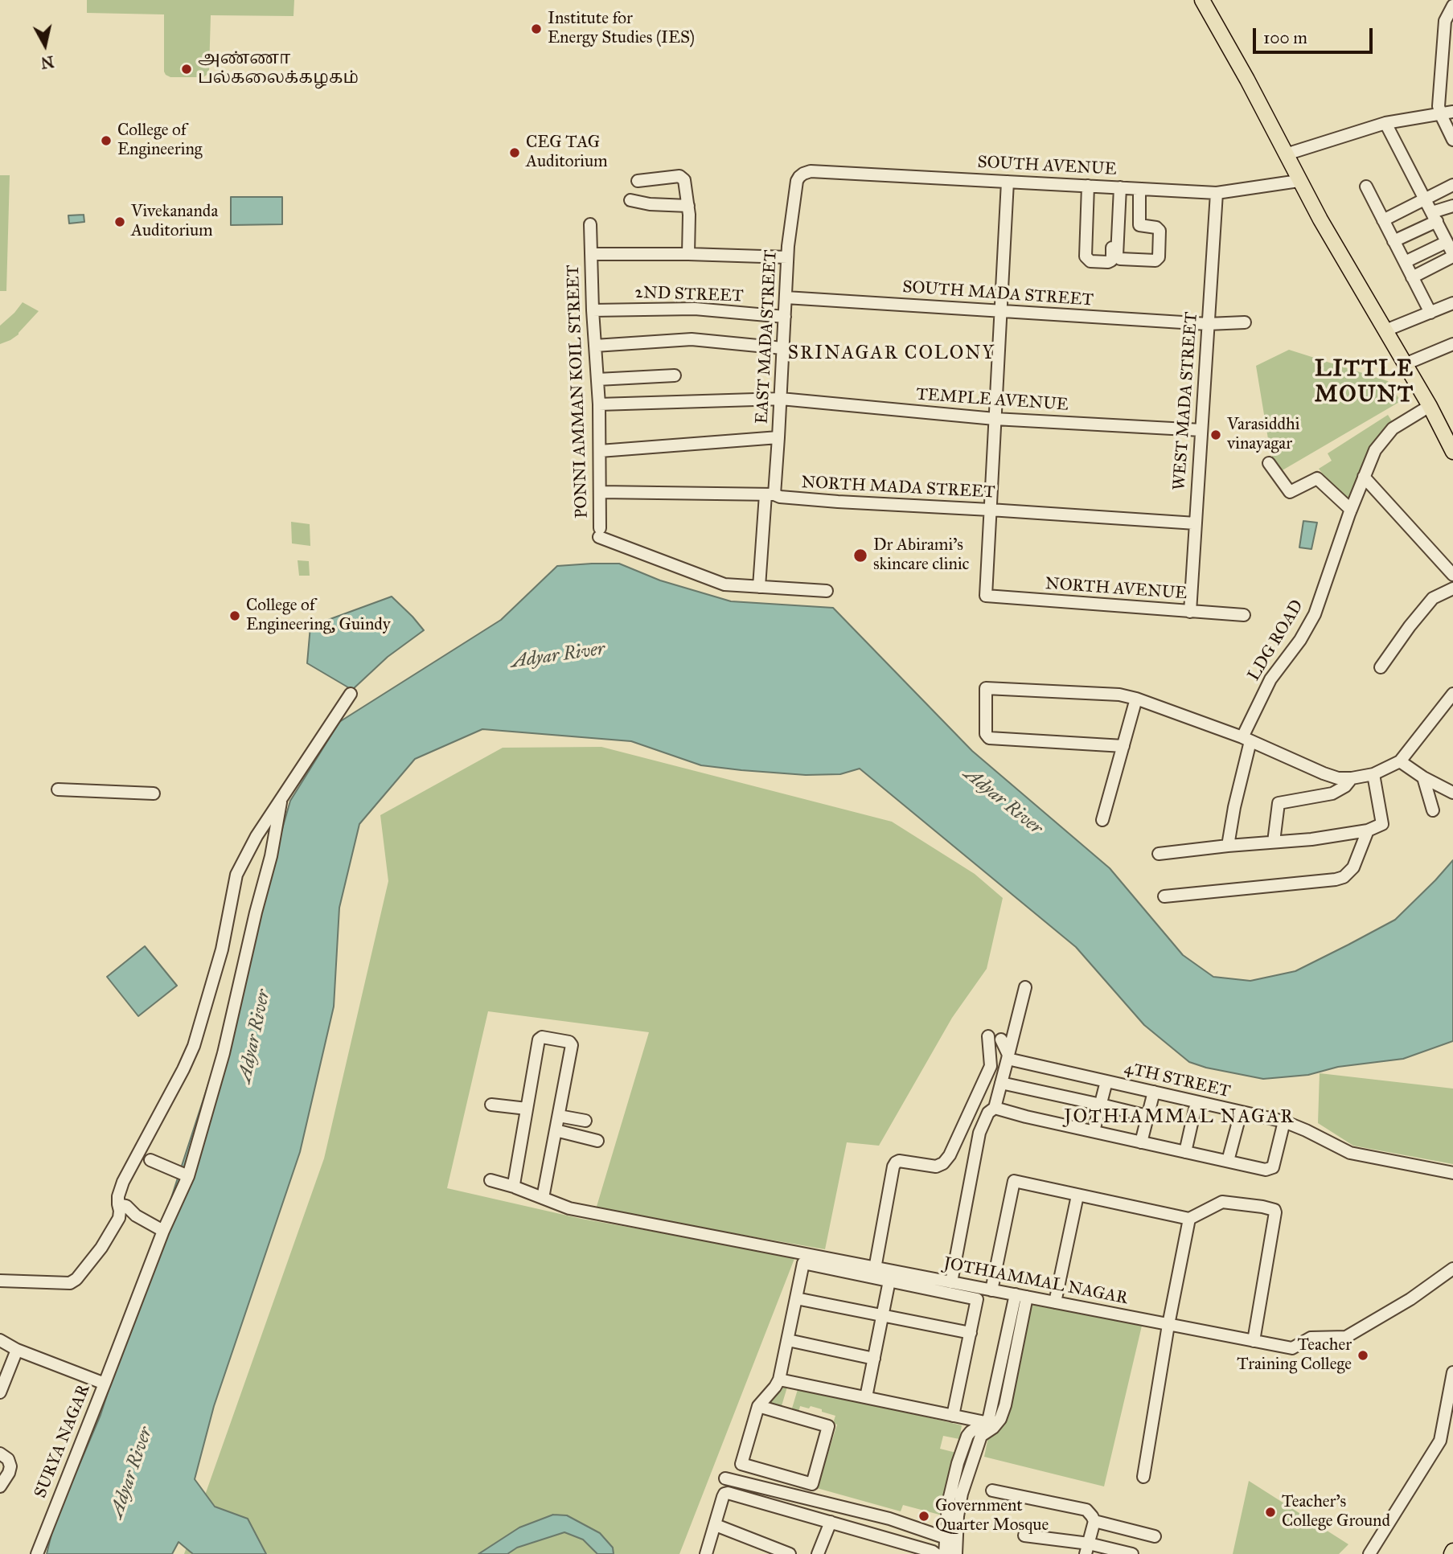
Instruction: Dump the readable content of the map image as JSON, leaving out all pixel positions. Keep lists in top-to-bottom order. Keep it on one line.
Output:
{"streets":{"street":["SOUTH AVENUE","SOUTH MADA STREET","2ND STREET","EAST MADA STREET","PONNI AMMAN KOIL STREET","TEMPLE AVENUE","WEST MADA STREET","NORTH MADA STREET","NORTH AVENUE","LDG ROAD","4TH STREET","JOTHIAMMAL NAGAR","SURYA NAGAR"]},"crossings":[["SOUTH AVENUE","EAST MADA STREET"],["SOUTH AVENUE","WEST MADA STREET"],["SOUTH MADA STREET","EAST MADA STREET"],["SOUTH MADA STREET","WEST MADA STREET"],["2ND STREET","EAST MADA STREET"],["2ND STREET","PONNI AMMAN KOIL STREET"],["EAST MADA STREET","PONNI AMMAN KOIL STREET"],["EAST MADA STREET","TEMPLE AVENUE"],["EAST MADA STREET","NORTH MADA STREET"],["PONNI AMMAN KOIL STREET","TEMPLE AVENUE"],["PONNI AMMAN KOIL STREET","NORTH MADA STREET"],["TEMPLE AVENUE","WEST MADA STREET"],["WEST MADA STREET","NORTH MADA STREET"],["WEST MADA STREET","NORTH AVENUE"],["NORTH MADA STREET","NORTH AVENUE"]],"districts":["SRINAGAR COLONY","LITTLE MOUNT","JOTHIAMMAL NAGAR"],"water":["Adyar River"],"places":["Institute for Energy Studies (IES)","அண்ணா பல்கலைக்கழகம்","College of Engineering","CEG TAG Auditorium","Vivekananda Auditorium","Varasiddhi vinayagar","Dr Abirami's skincare clinic","College of Engineering, Guindy","Teacher Training College","Teacher's College Ground","Government Quarter Mosque"],"scale_bar":"100 m","north":"bottom"}
